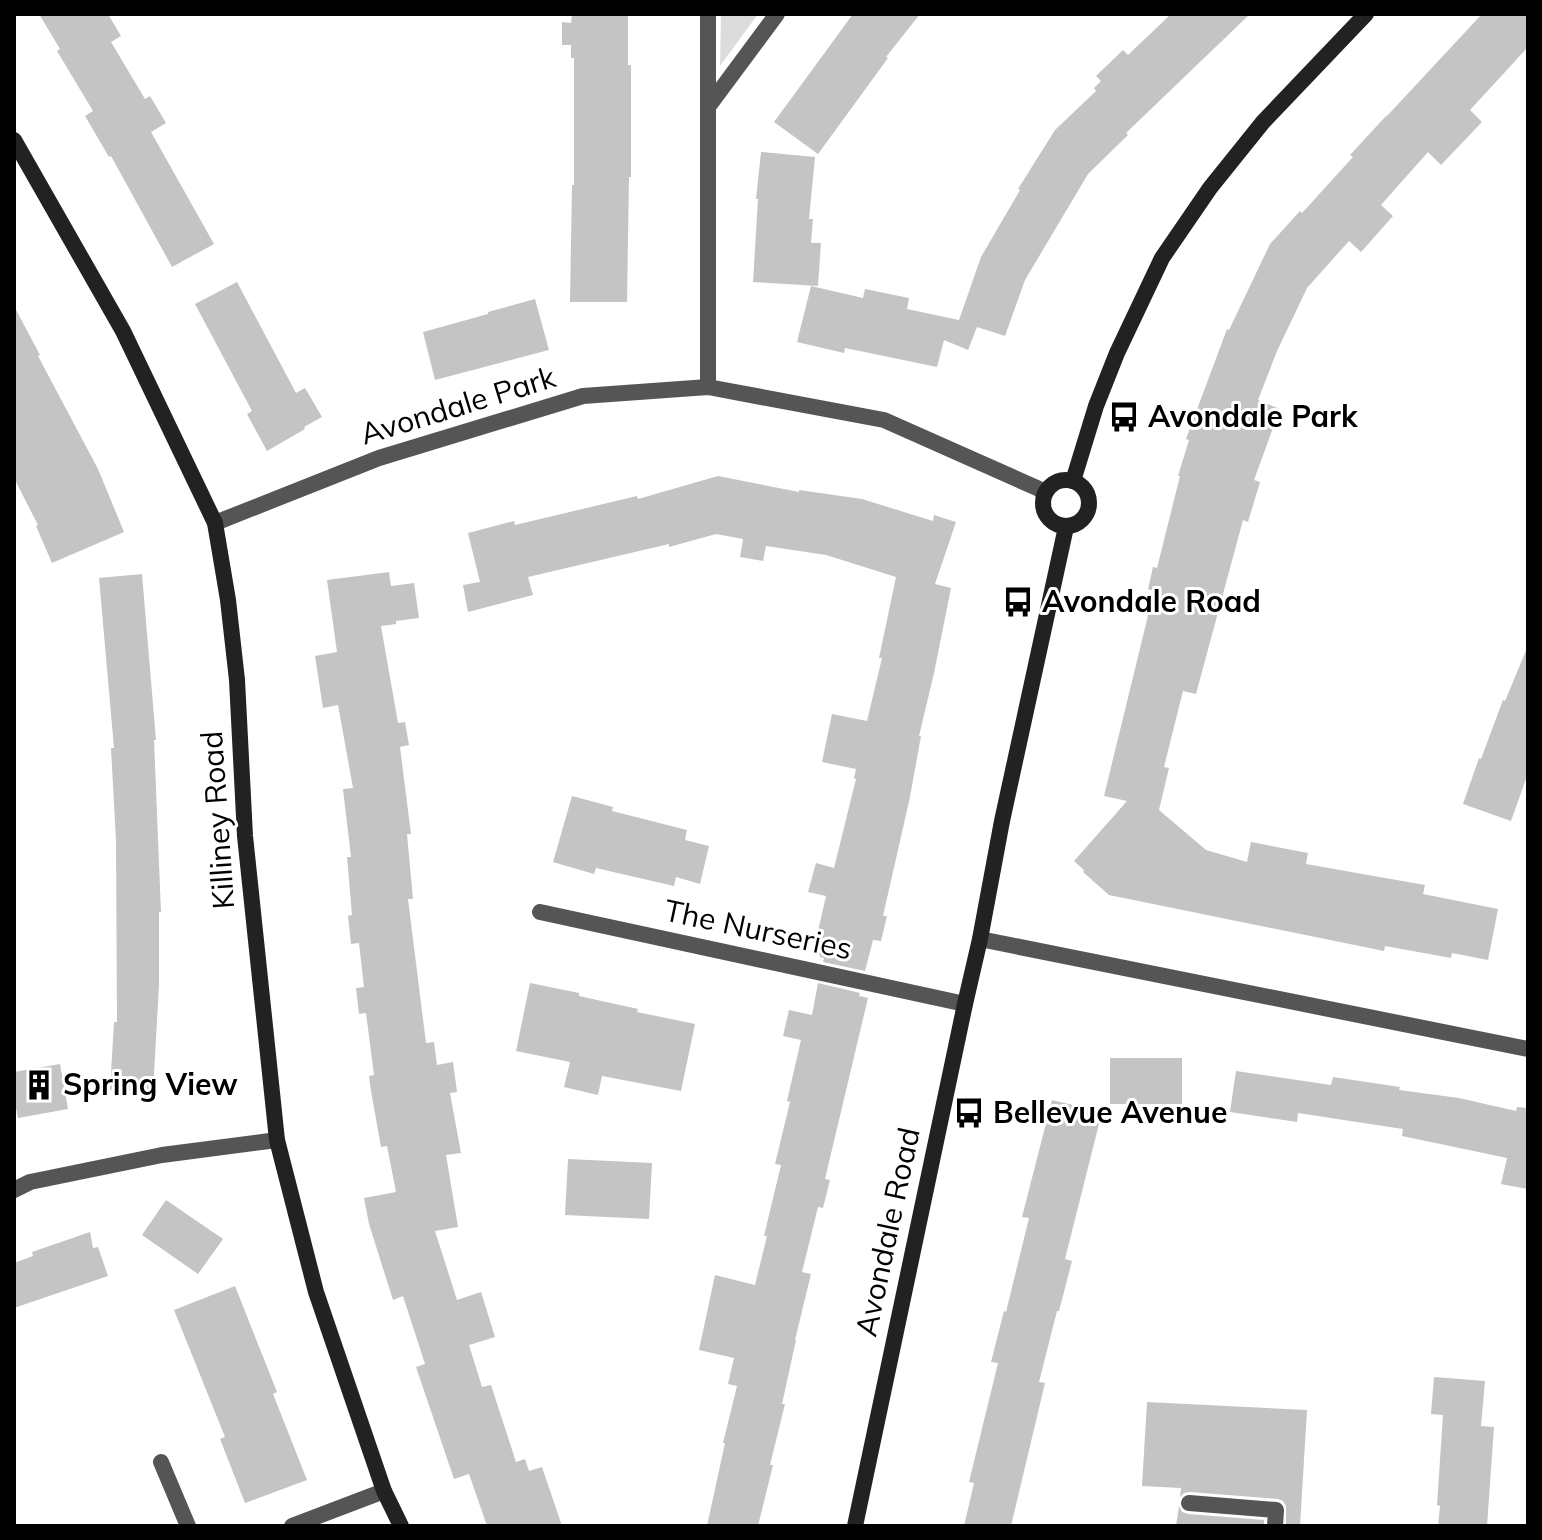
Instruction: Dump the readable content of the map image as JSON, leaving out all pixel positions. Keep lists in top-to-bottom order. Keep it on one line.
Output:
{"streets":{"street":["Avondale Park","Killiney Road","The Nurseries","Avondale Road"]},"crossings":[["Avondale Park","Killiney Road"],["Avondale Park","Avondale Road"],["The Nurseries","Avondale Road"]],"places":{"bus stop":["Avondale Park","Avondale Road","Bellevue Avenue"],"building":["Spring View"]}}
